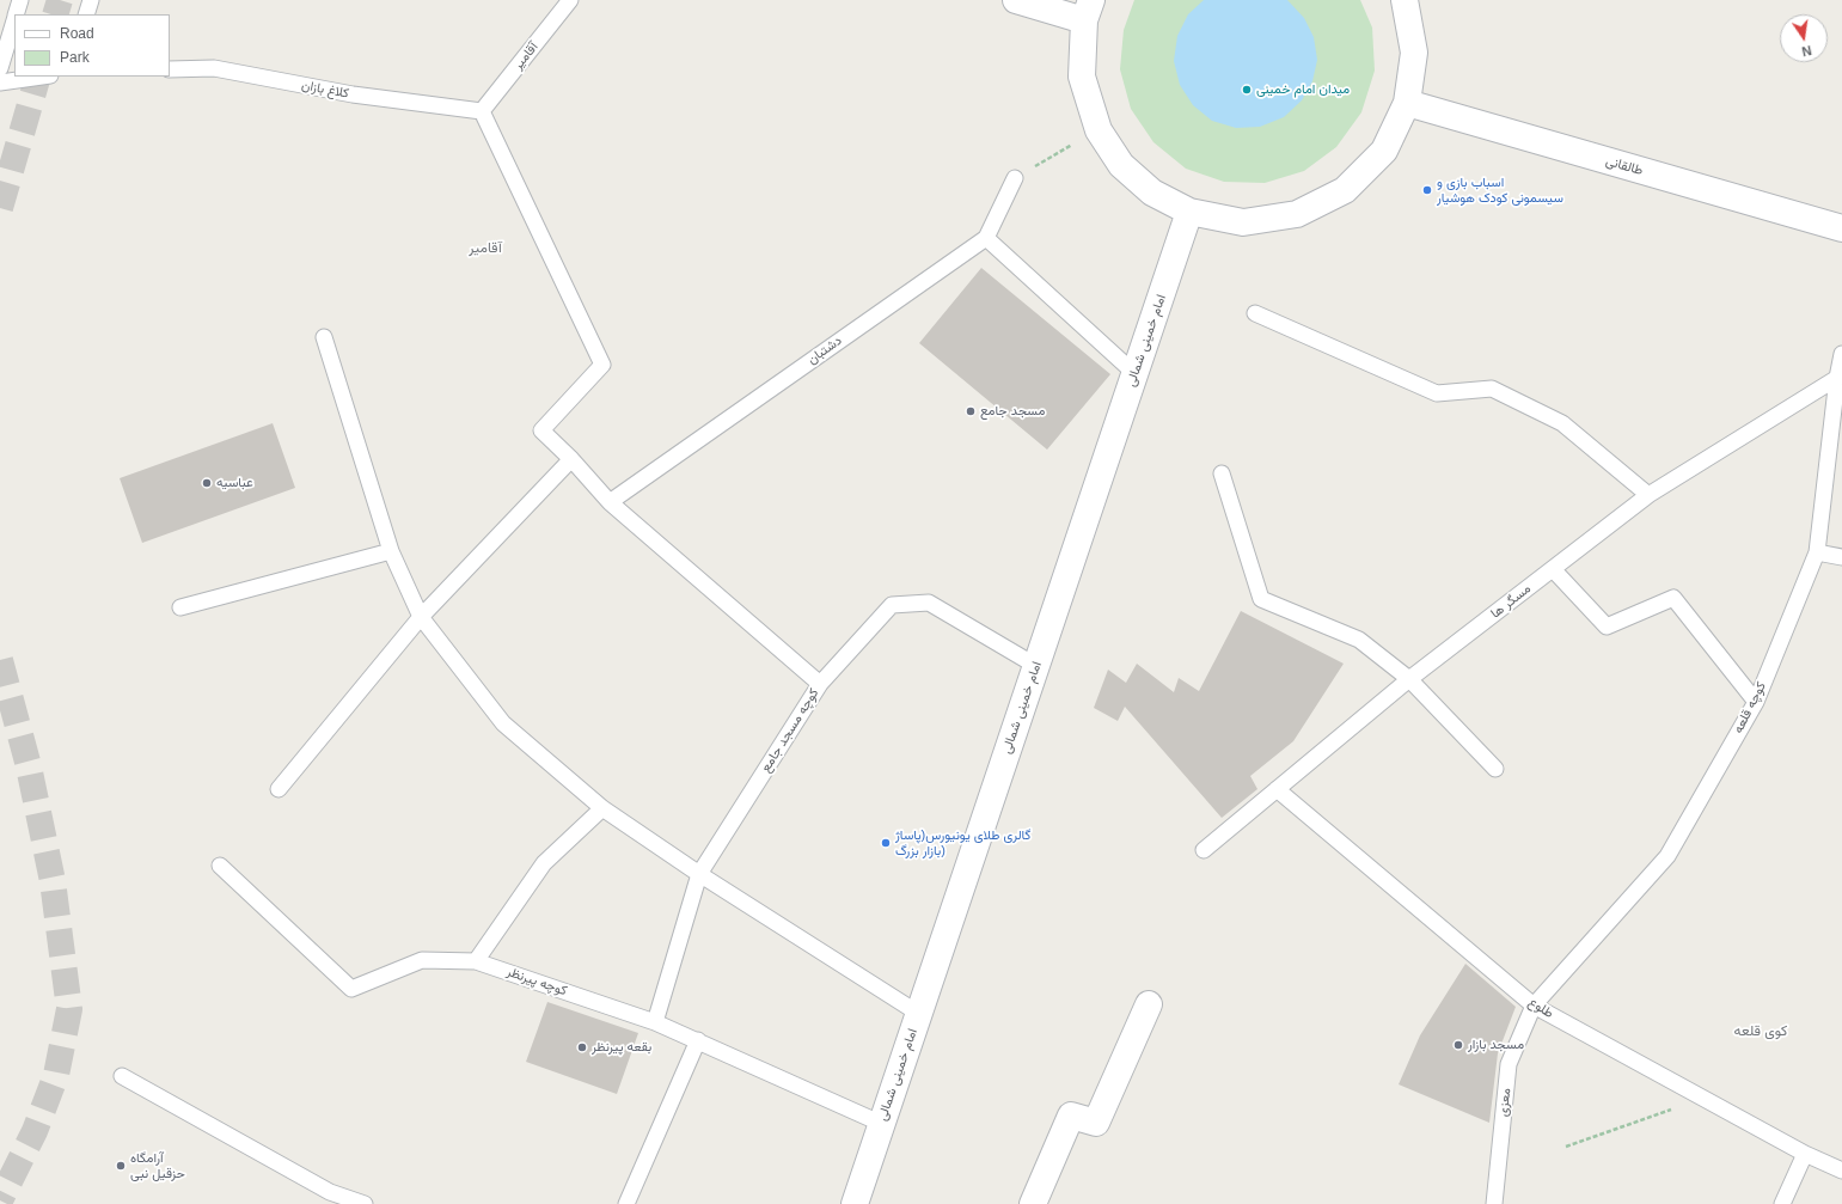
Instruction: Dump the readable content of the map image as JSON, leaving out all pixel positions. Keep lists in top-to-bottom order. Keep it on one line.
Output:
{"streets":{"main road":["طالقانی","امام خمینی شمالی"],"lane":["آقامیر","کلاغ بازان","دشتبان","مسگر ها","کوچه قلعه","کوچه مسجد جامع","کوچه پیرنظر","طلوع","معزی"]},"crossings":[["آقامیر","کلاغ بازان"],["امام خمینی شمالی","کوچه مسجد جامع"],["امام خمینی شمالی","کوچه پیرنظر"],["مسگر ها","کوچه قلعه"],["مسگر ها","طلوع"],["کوچه قلعه","طلوع"],["کوچه قلعه","معزی"],["کوچه مسجد جامع","کوچه پیرنظر"],["طلوع","معزی"]],"districts":["آقامیر","کوی قلعه"],"places":["میدان امام خمینی","اسباب بازی و سیسمونی کودک هوشیار","مسجد جامع","عباسیه","گالری طلای یونیورس(پاساژ بازار بزرگ)","مسجد بازار","بقعه پیرنظر","آرامگاه حزقیل نبی"],"legend":["Road","Park"],"north":"bottom"}
